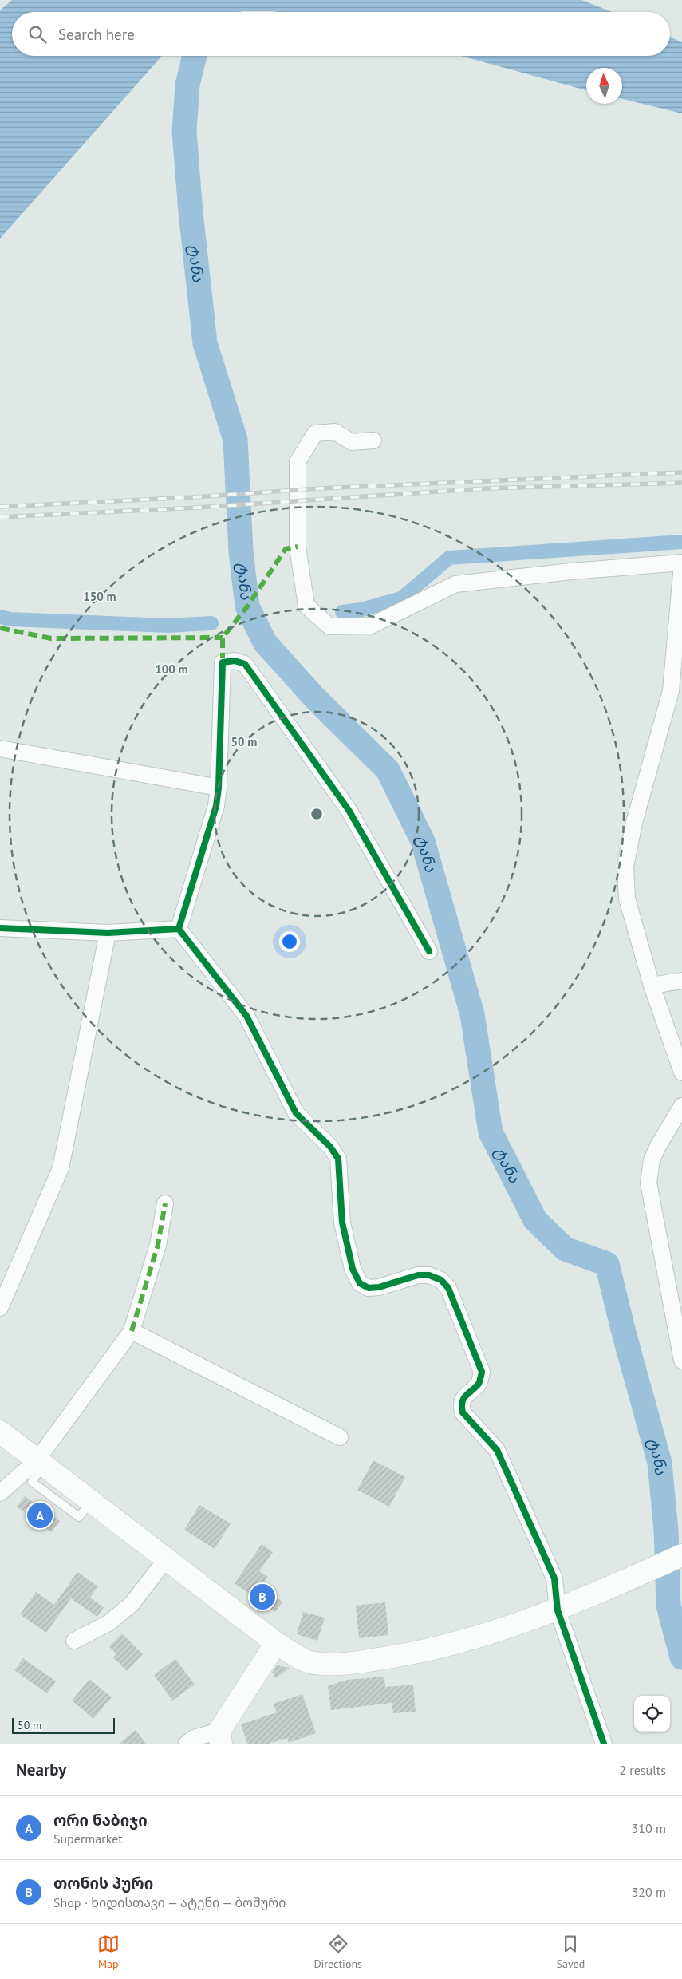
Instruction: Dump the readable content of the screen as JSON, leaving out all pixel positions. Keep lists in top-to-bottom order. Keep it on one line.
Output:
{"water":["ტანა"],"scale_bar":"50 m","north":"top","page":{"search":"Search here","pins":["A","B"],"scale":"50 m","heading":["Nearby","2 results"],"list":[{"mark":"A","name":"ორი ნაბიჯი","note":"Supermarket","value":"310 m"},{"mark":"B","name":"თონის პური","note":"Shop · ხიდისთავი — ატენი — ბოშური","value":"320 m"}],"nav":["Map","Directions","Saved"]},"rings":["150 m","100 m","50 m"]}
